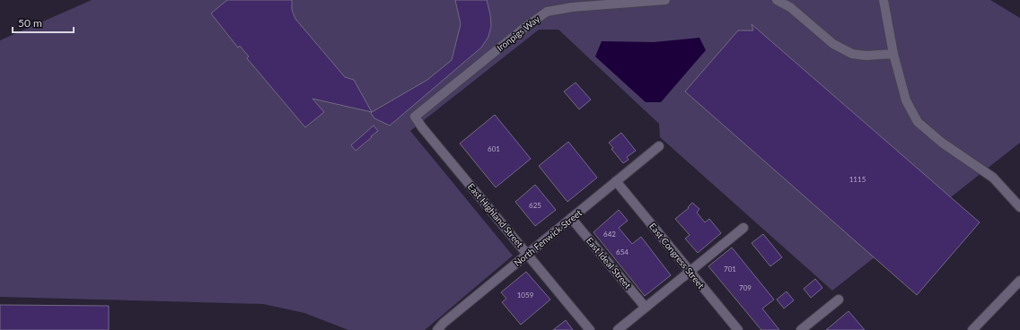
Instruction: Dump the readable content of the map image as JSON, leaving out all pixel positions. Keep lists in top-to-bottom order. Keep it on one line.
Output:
{"streets":{"street":["Ironpigs Way","East Highland Street","North Fenwick Street","East Congress Street","East Ideal Street"]},"crossings":[["Ironpigs Way","East Highland Street"],["East Highland Street","North Fenwick Street"],["North Fenwick Street","East Congress Street"],["North Fenwick Street","East Ideal Street"]],"house_numbers":["601","1115","625","642","654","701","709","1059"],"scale_bar":"50 m"}
